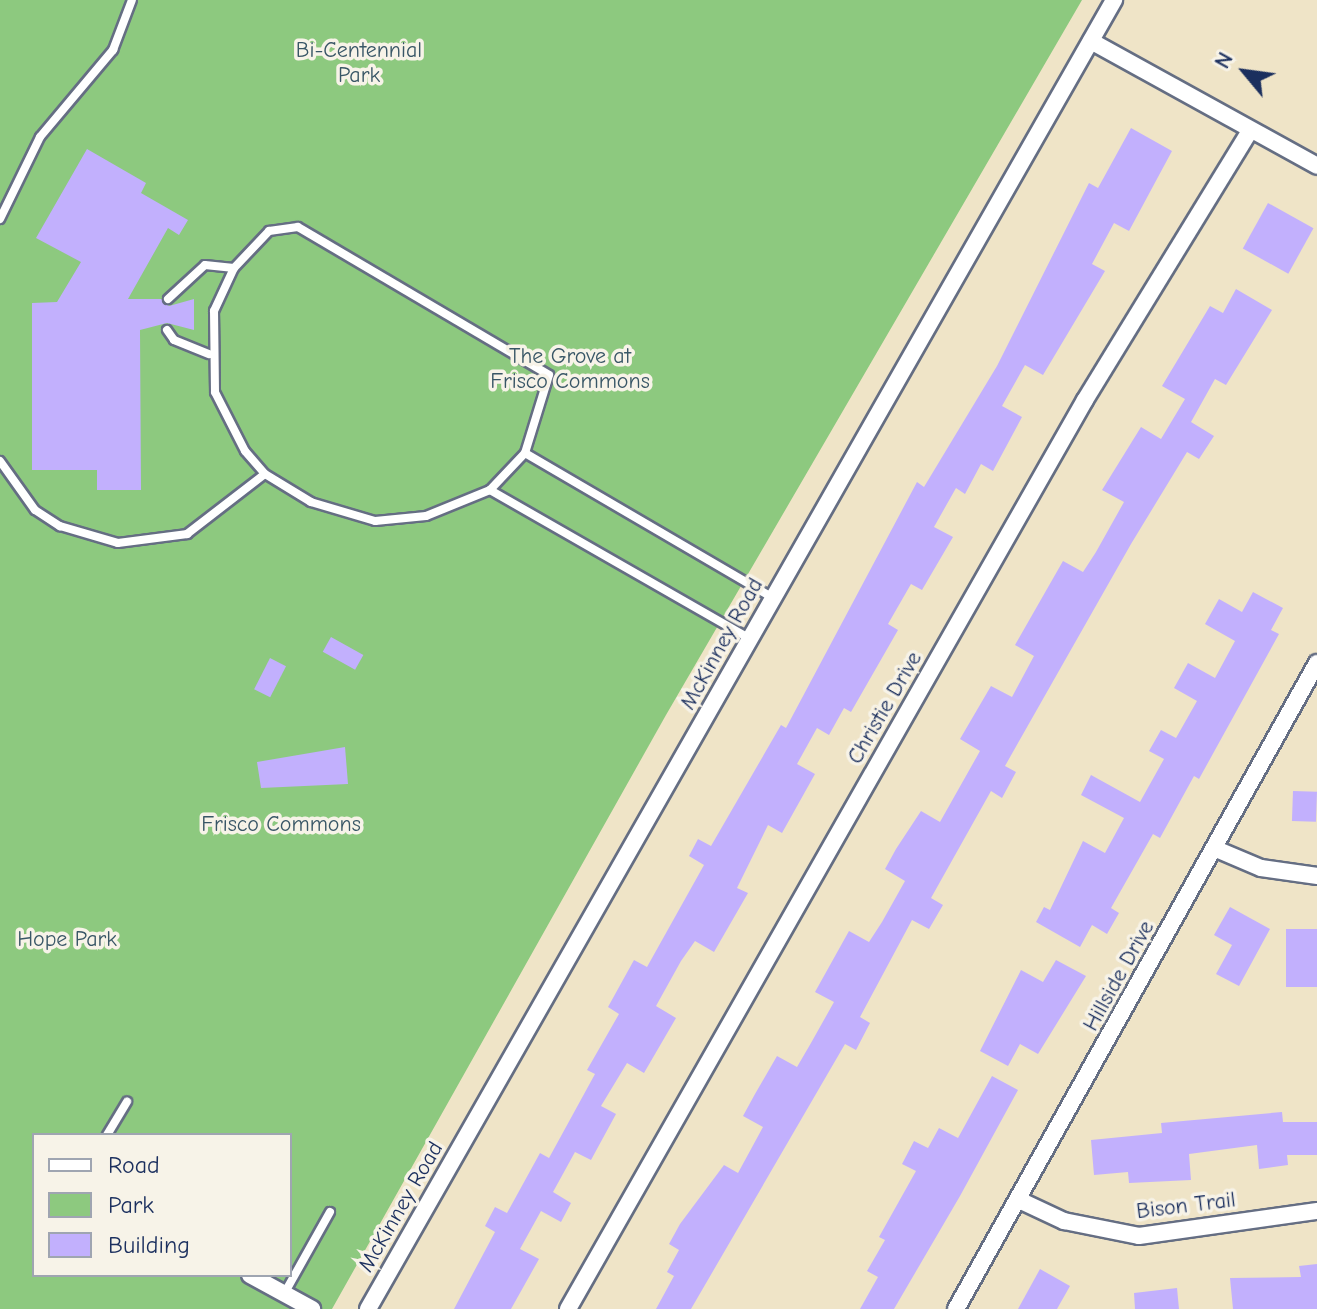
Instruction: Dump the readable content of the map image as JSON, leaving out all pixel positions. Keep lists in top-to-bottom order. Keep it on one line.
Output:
{"streets":{"street":["McKinney Road","Christie Drive","Hillside Drive","Bison Trail"]},"crossings":[["Hillside Drive","Bison Trail"]],"parks":["Bi-Centennial Park","The Grove at Frisco Commons","Frisco Commons","Hope Park"],"legend":["Road","Park","Building"],"north":"top left"}
